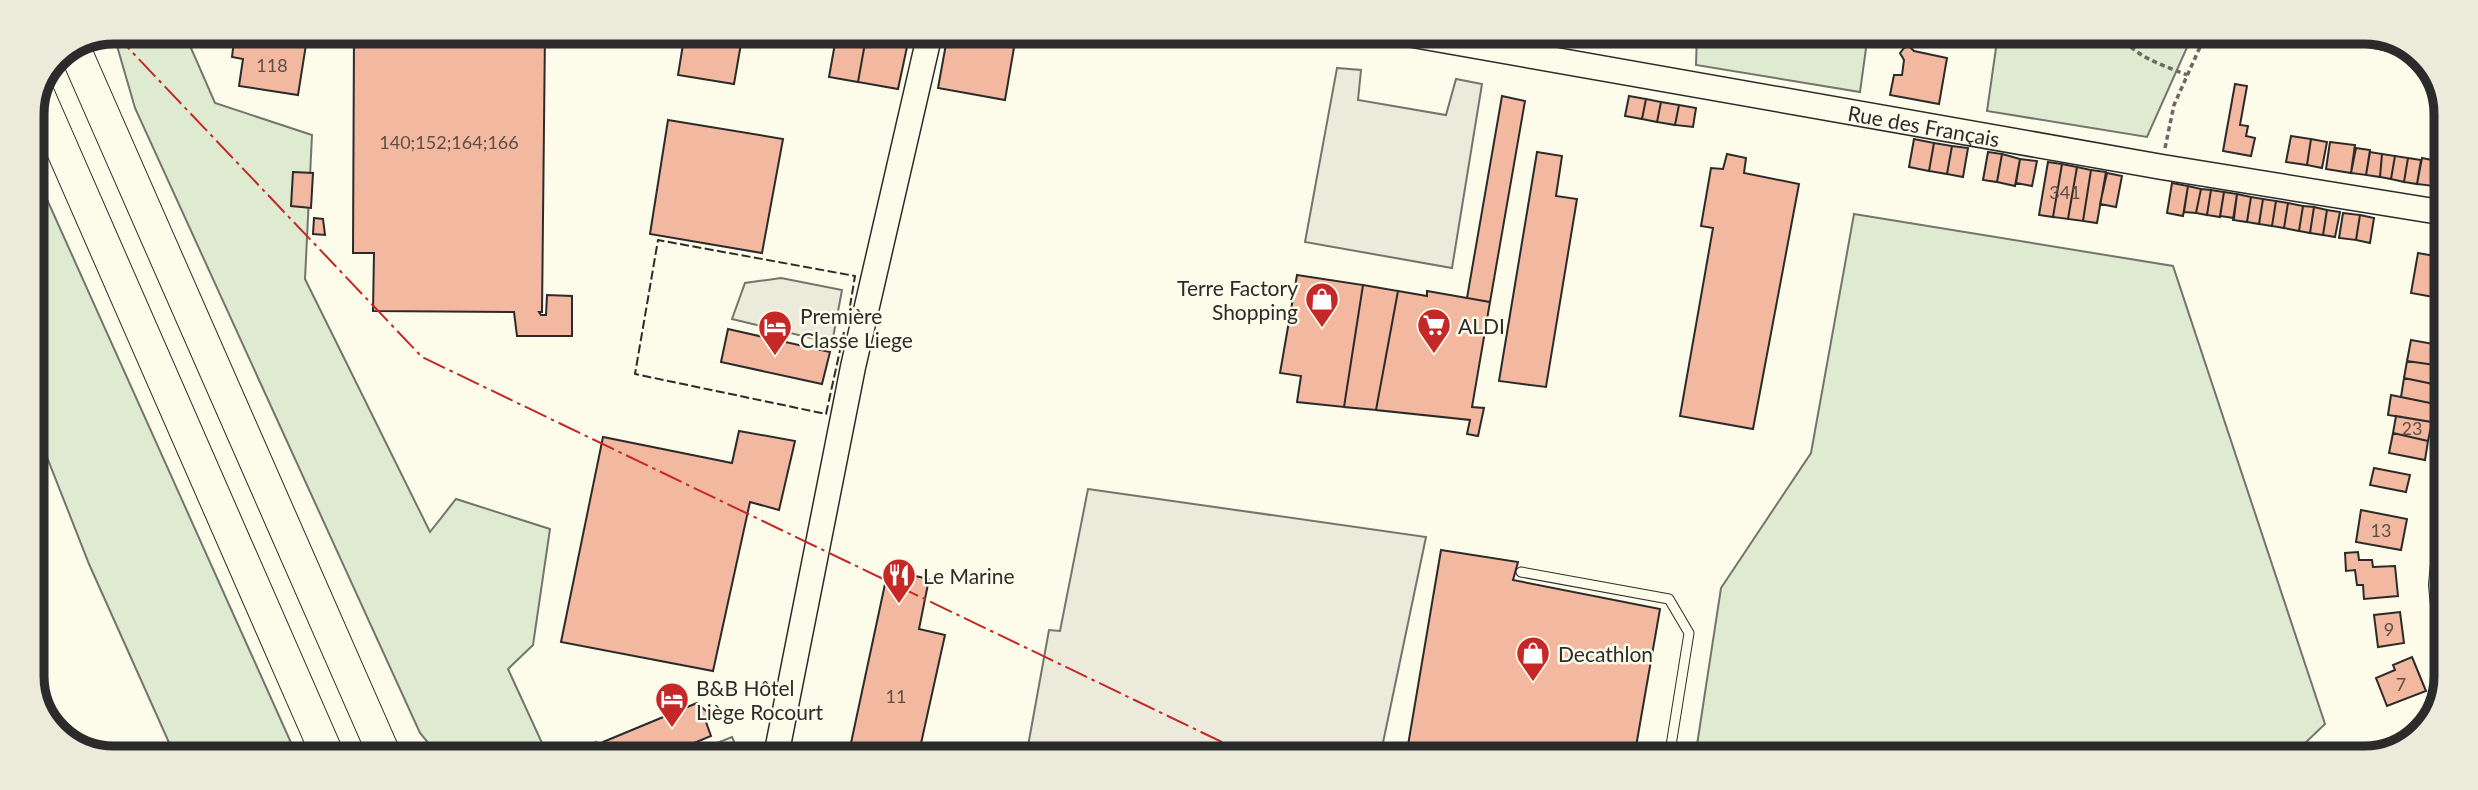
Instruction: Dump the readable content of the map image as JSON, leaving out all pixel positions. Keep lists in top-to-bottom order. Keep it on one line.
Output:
{"streets":{"main road":["Rue des Français"]},"places":{"shop":["Terre Factory Shopping","Decathlon"],"supermarket":["ALDI"],"hotel":["Première Classe Liege","B&B Hôtel Liège Rocourt"],"restaurant":["Le Marine"]},"house_numbers":["118","140;152;164;166","341","23","13","9","7","11"]}
